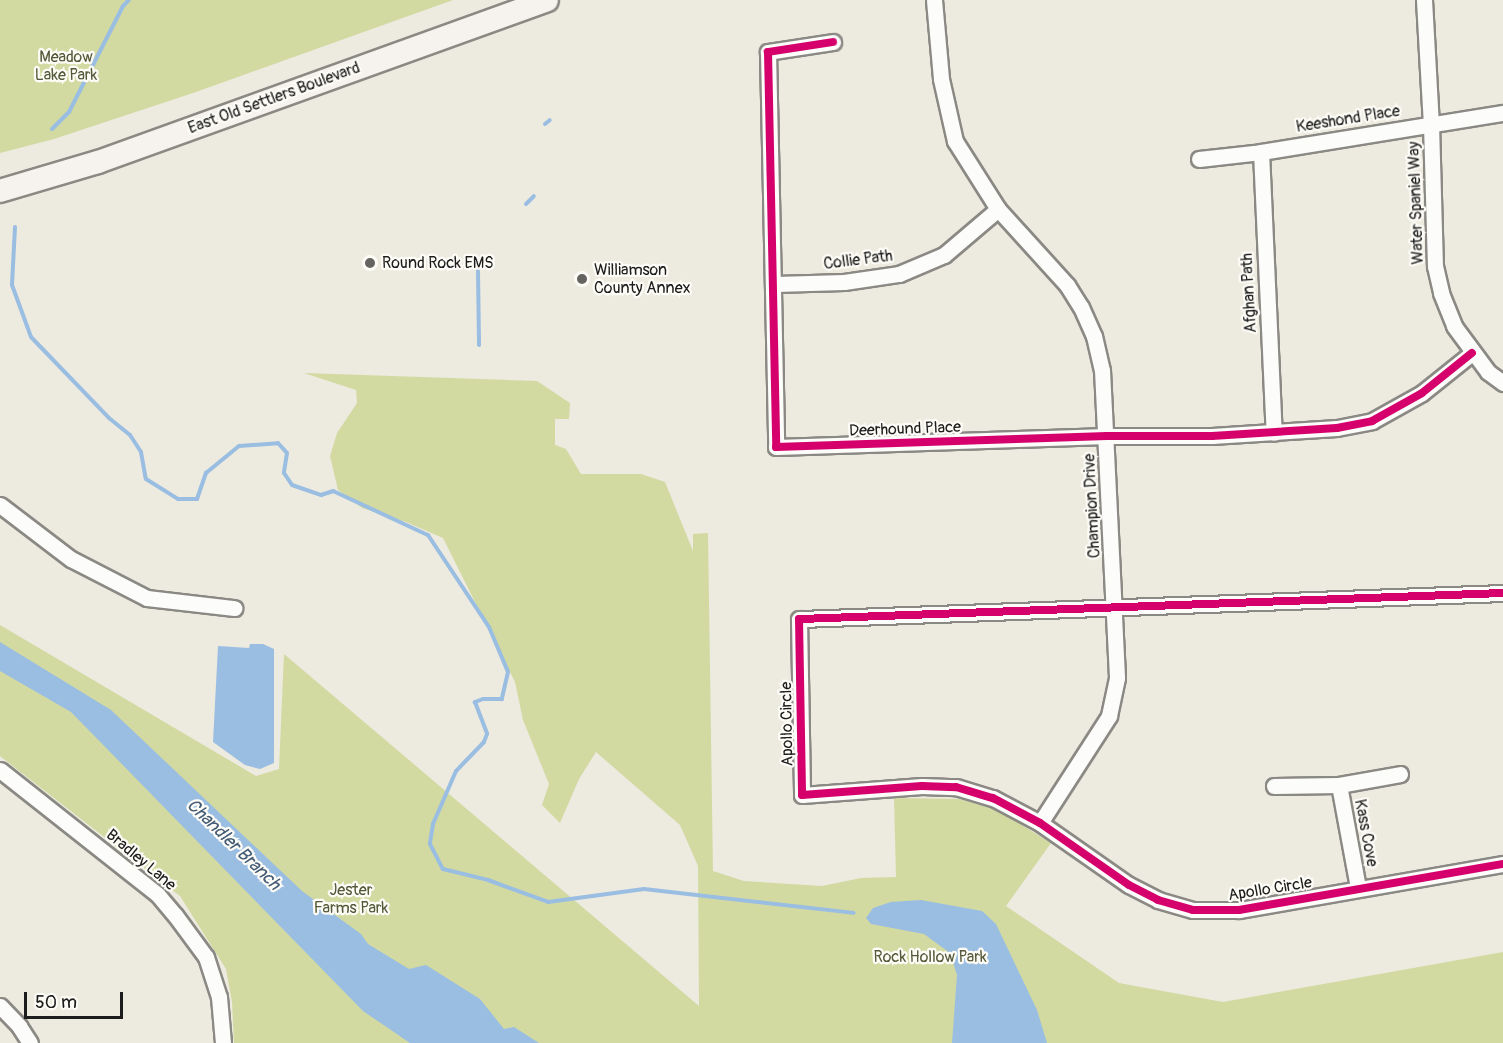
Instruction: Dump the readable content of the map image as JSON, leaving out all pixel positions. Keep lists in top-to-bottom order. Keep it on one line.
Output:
{"streets":{"main road":["East Old Settlers Boulevard"],"street":["Keeshond Place","Water Spaniel Way","Collie Path","Afghan Path","Deerhound Place","Champion Drive","Apollo Circle","Kass Cove","Bradley Lane"]},"crossings":[["Keeshond Place","Water Spaniel Way"],["Keeshond Place","Afghan Path"],["Water Spaniel Way","Deerhound Place"],["Collie Path","Deerhound Place"],["Collie Path","Champion Drive"],["Afghan Path","Deerhound Place"],["Deerhound Place","Champion Drive"],["Champion Drive","Apollo Circle"],["Apollo Circle","Kass Cove"]],"water":["Chandler Branch"],"parks":["Meadow Lake Park","Jester Farms Park","Rock Hollow Park"],"places":["Round Rock EMS","Williamson County Annex"],"scale_bar":"50 m"}
